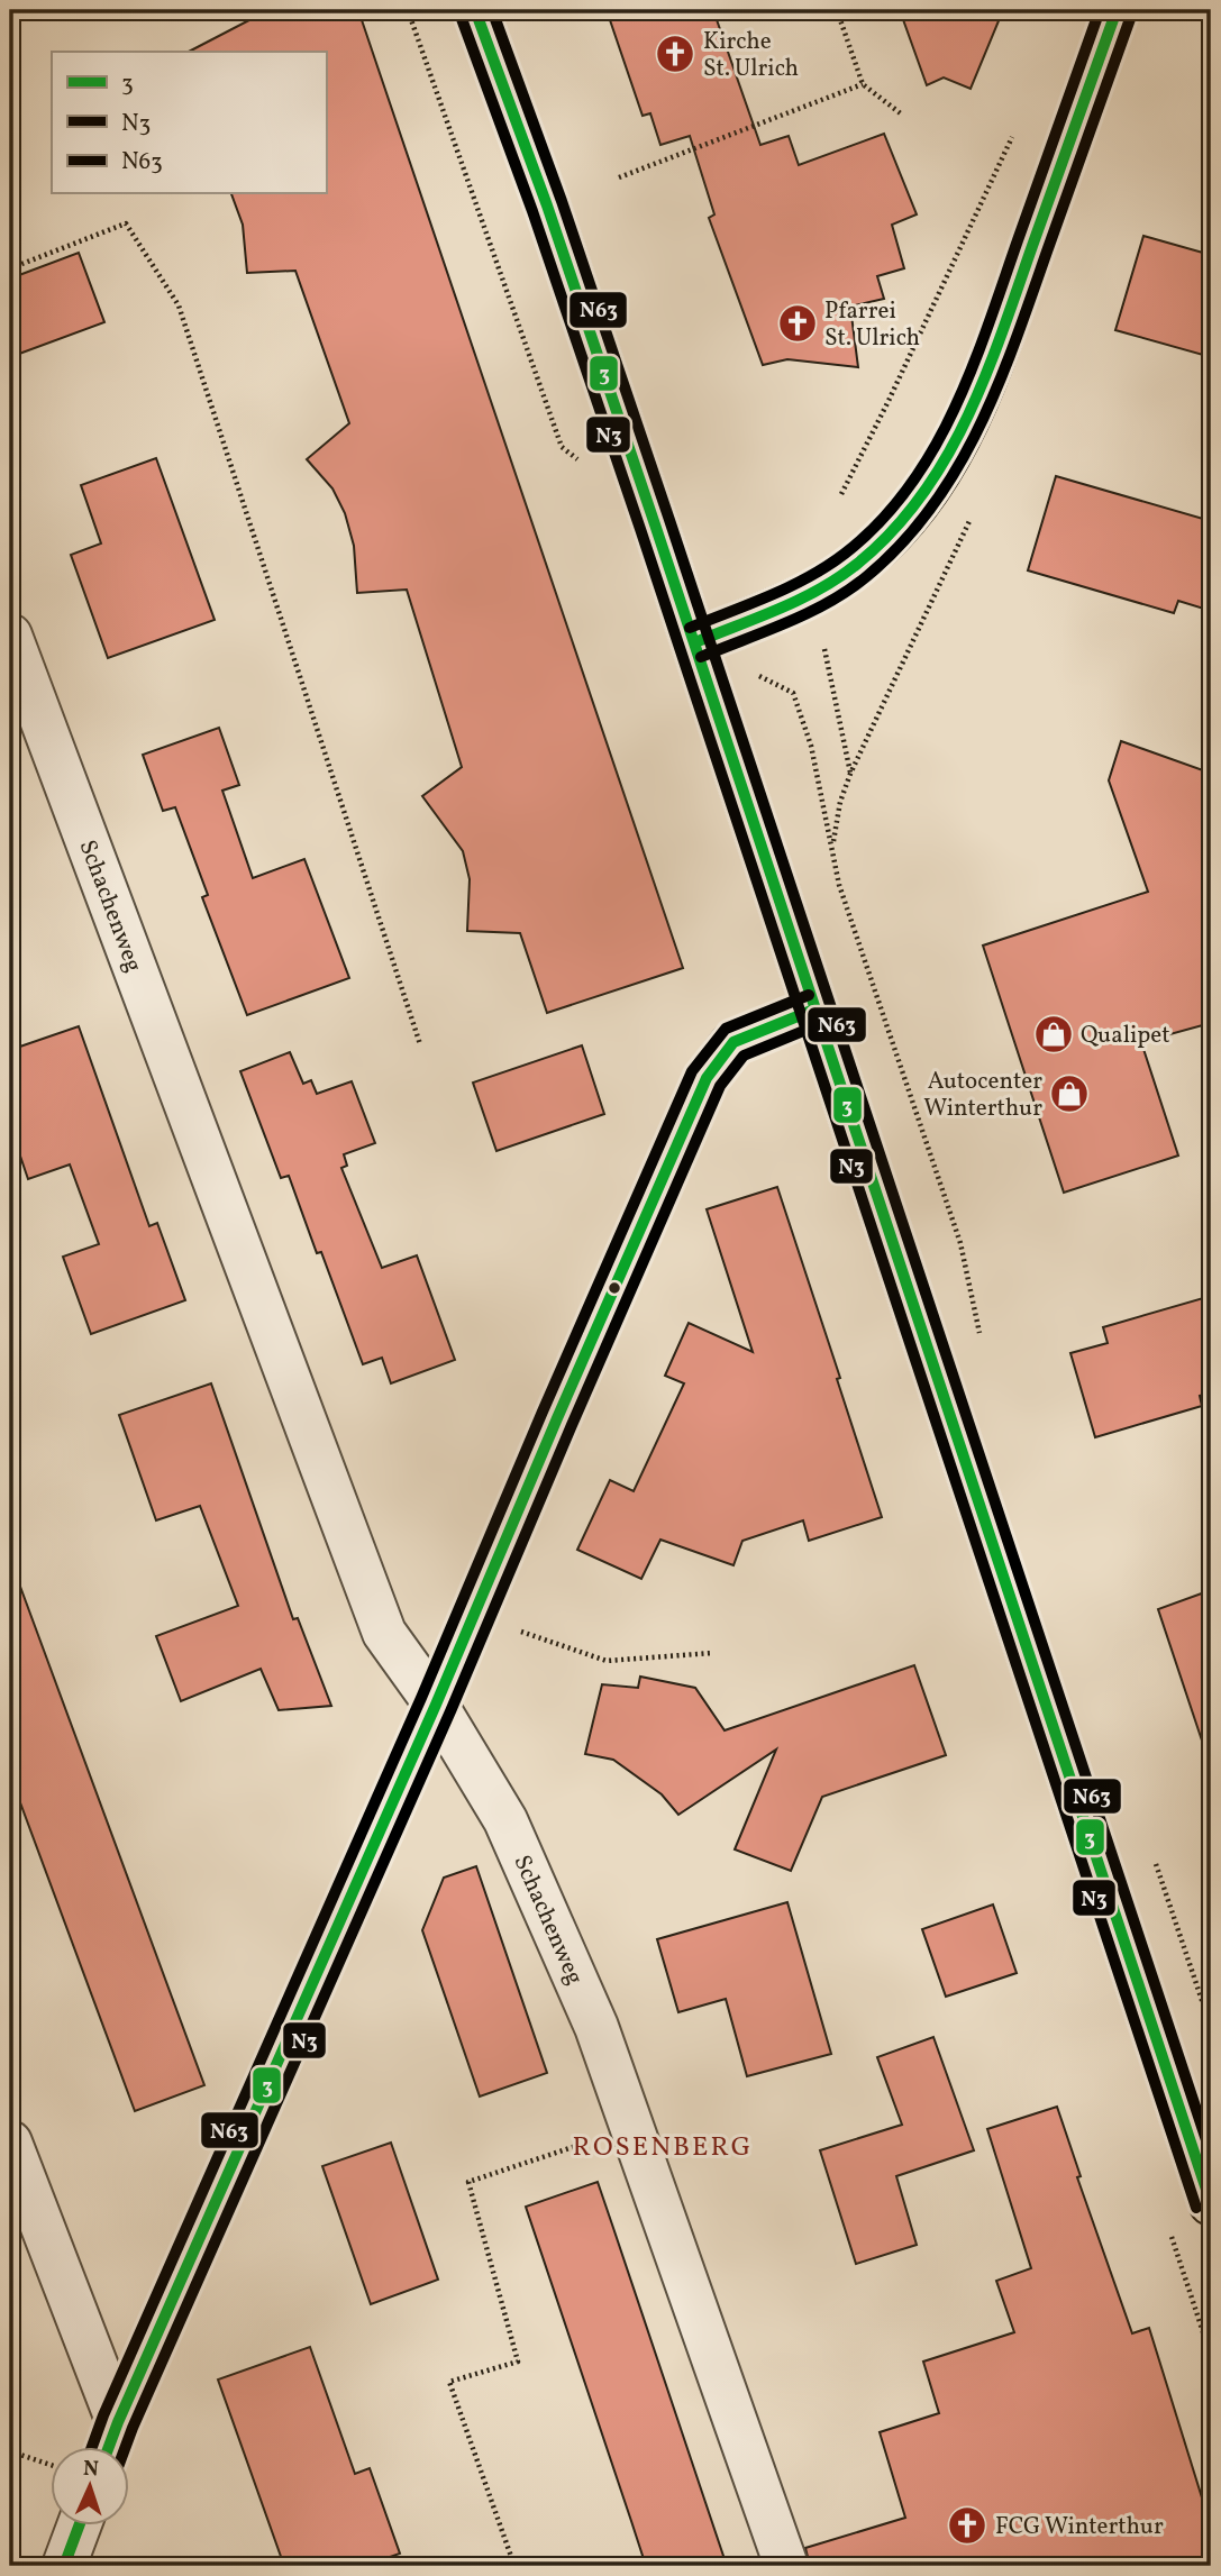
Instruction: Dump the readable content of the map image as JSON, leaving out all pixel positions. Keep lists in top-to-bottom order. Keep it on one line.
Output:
{"streets":{"street":["Schachenweg"]},"districts":["ROSENBERG"],"places":{"church":["Kirche St. Ulrich","Pfarrei St. Ulrich","FCG Winterthur"],"shop":["Qualipet","Autocenter Winterthur"]},"lines":["transit line 3","transit line N63","transit line N3"],"legend":["3","N3","N63"],"north":"top"}
